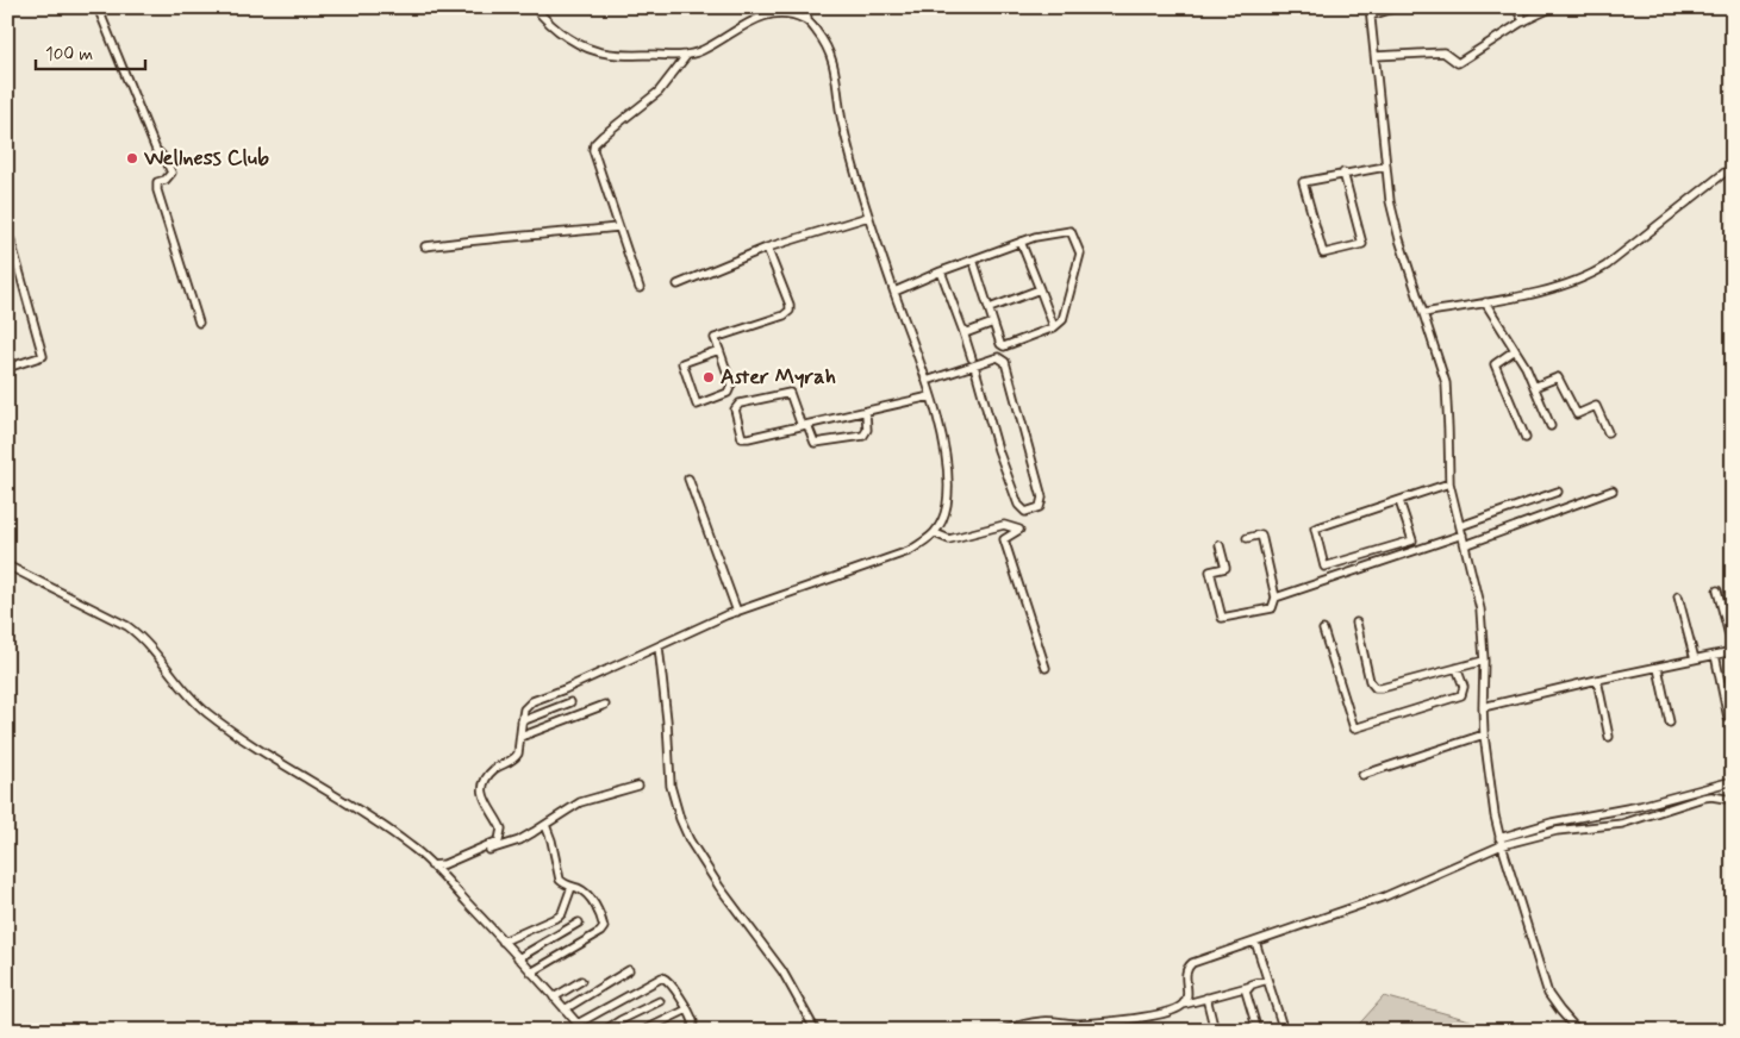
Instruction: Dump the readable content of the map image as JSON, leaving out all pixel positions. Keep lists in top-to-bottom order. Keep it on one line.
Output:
{"places":["Wellness Club","Aster Myrah"],"scale_bar":"100 m"}
